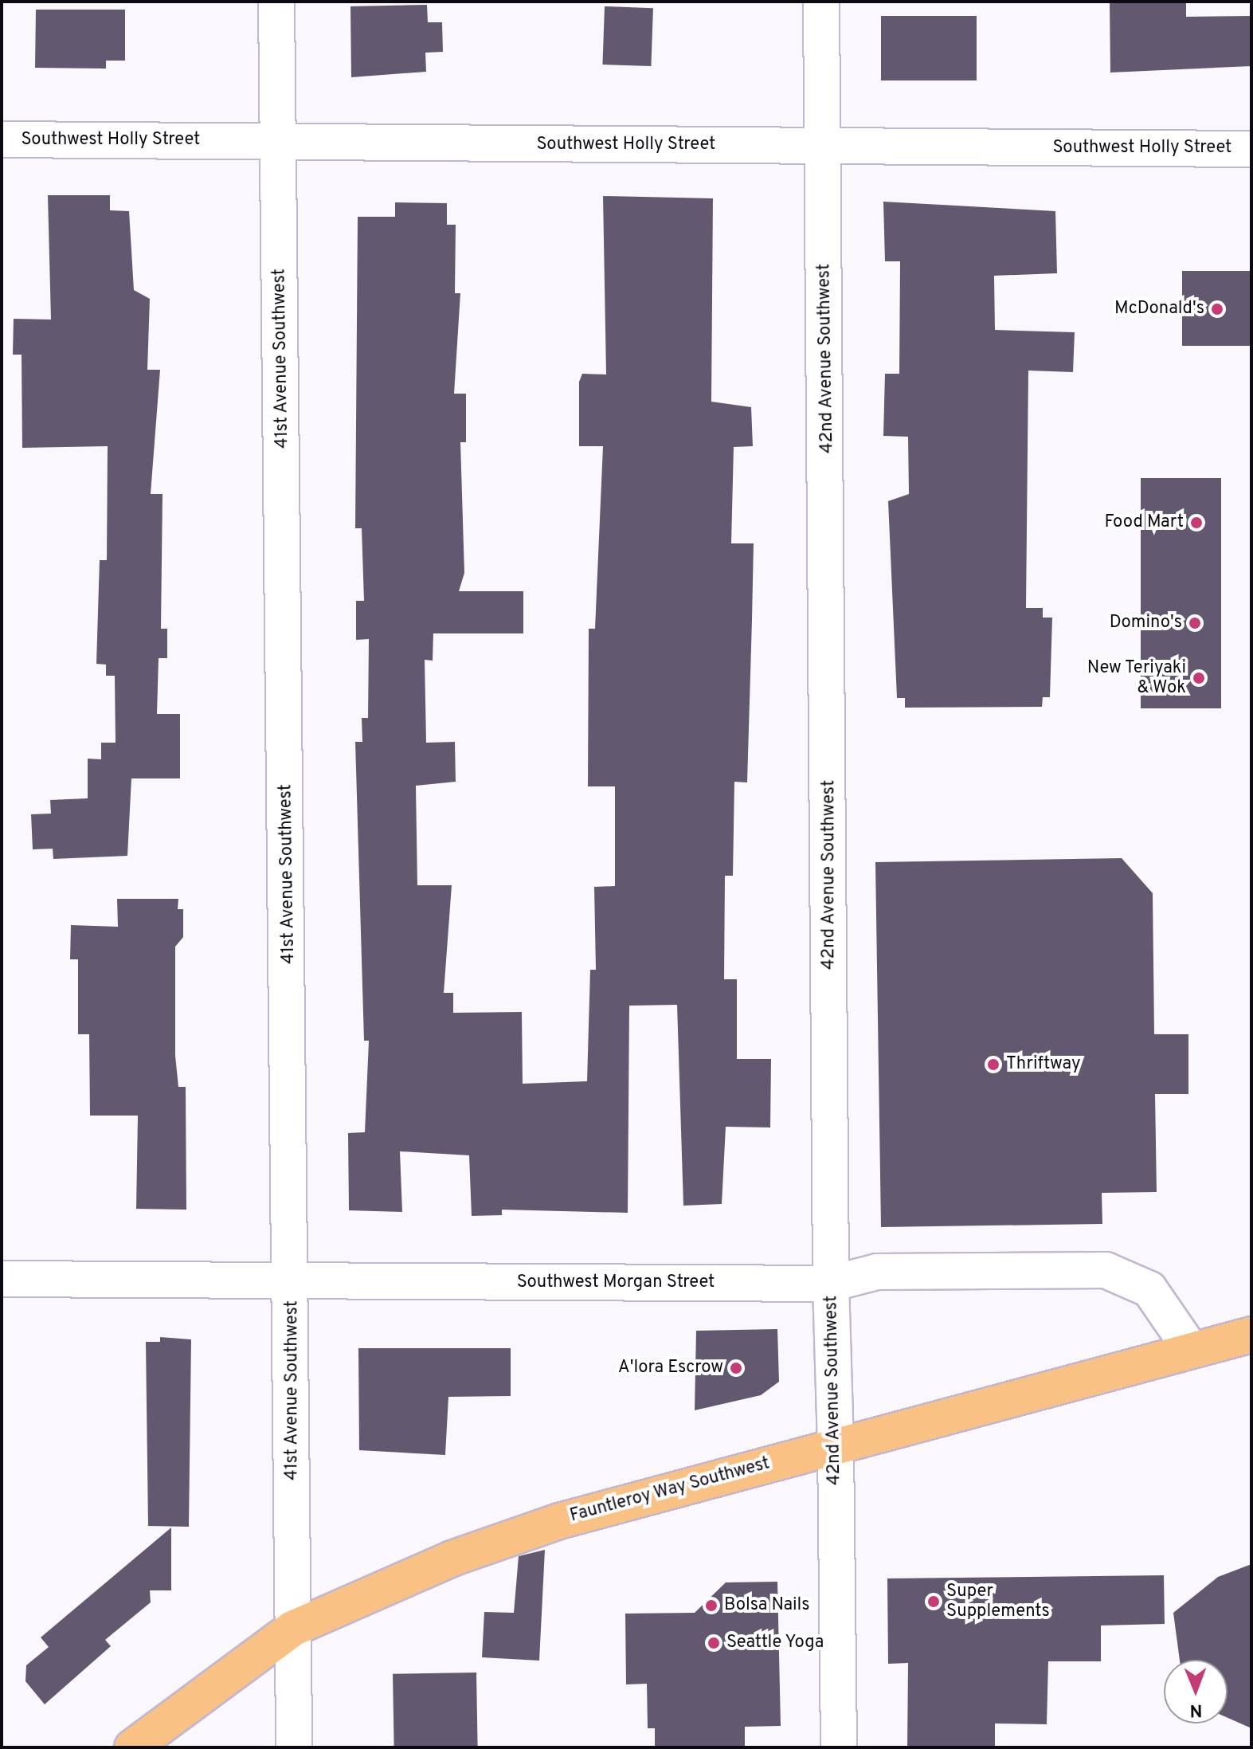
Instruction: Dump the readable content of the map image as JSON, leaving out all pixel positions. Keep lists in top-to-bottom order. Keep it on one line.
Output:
{"streets":{"main road":["Fauntleroy Way Southwest"],"street":["Southwest Holly Street","41st Avenue Southwest","42nd Avenue Southwest","Southwest Morgan Street"]},"crossings":[["Southwest Holly Street","41st Avenue Southwest"],["Southwest Holly Street","42nd Avenue Southwest"],["41st Avenue Southwest","Southwest Morgan Street"],["41st Avenue Southwest","Fauntleroy Way Southwest"],["42nd Avenue Southwest","Southwest Morgan Street"],["42nd Avenue Southwest","Fauntleroy Way Southwest"],["Southwest Morgan Street","Fauntleroy Way Southwest"]],"places":["McDonald's","Food Mart","Domino's","New Teriyaki & Wok","Thriftway","A'lora Escrow","Super Supplements","Bolsa Nails","Seattle Yoga"],"north":"bottom"}
